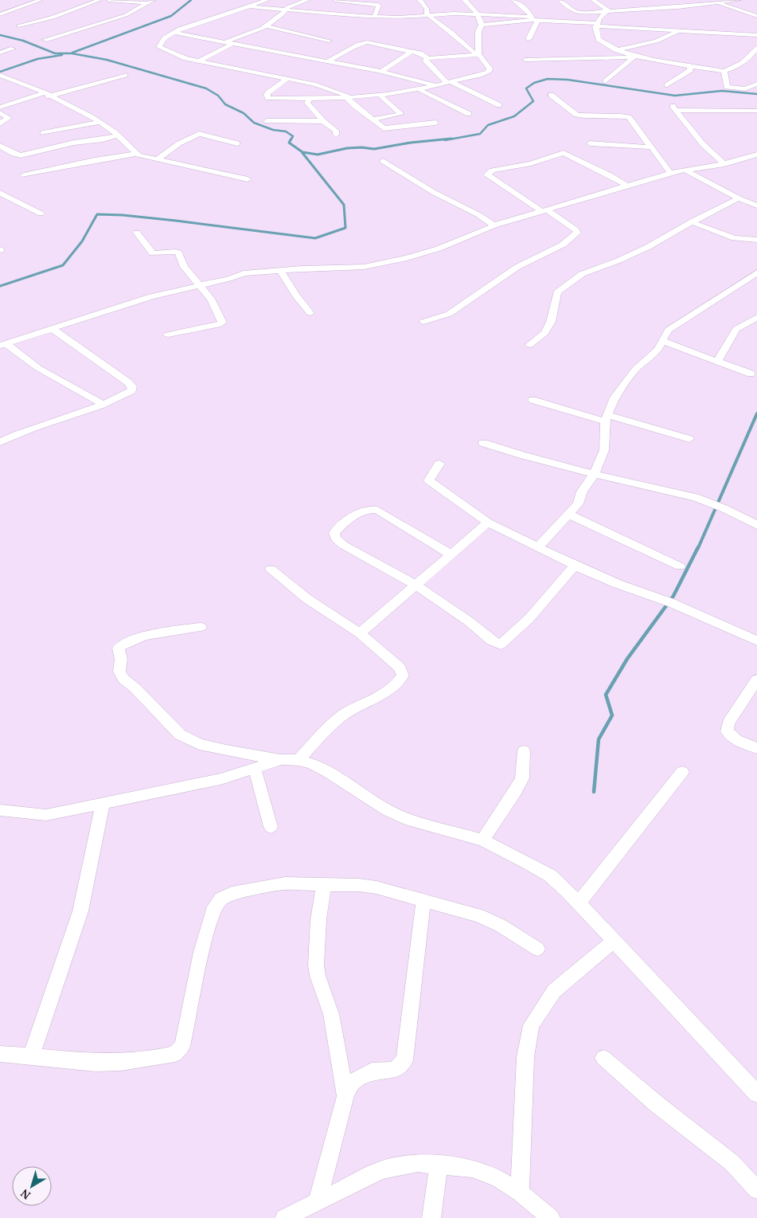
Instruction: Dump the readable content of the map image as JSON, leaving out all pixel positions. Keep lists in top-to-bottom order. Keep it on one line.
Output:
{"north":"bottom left"}
